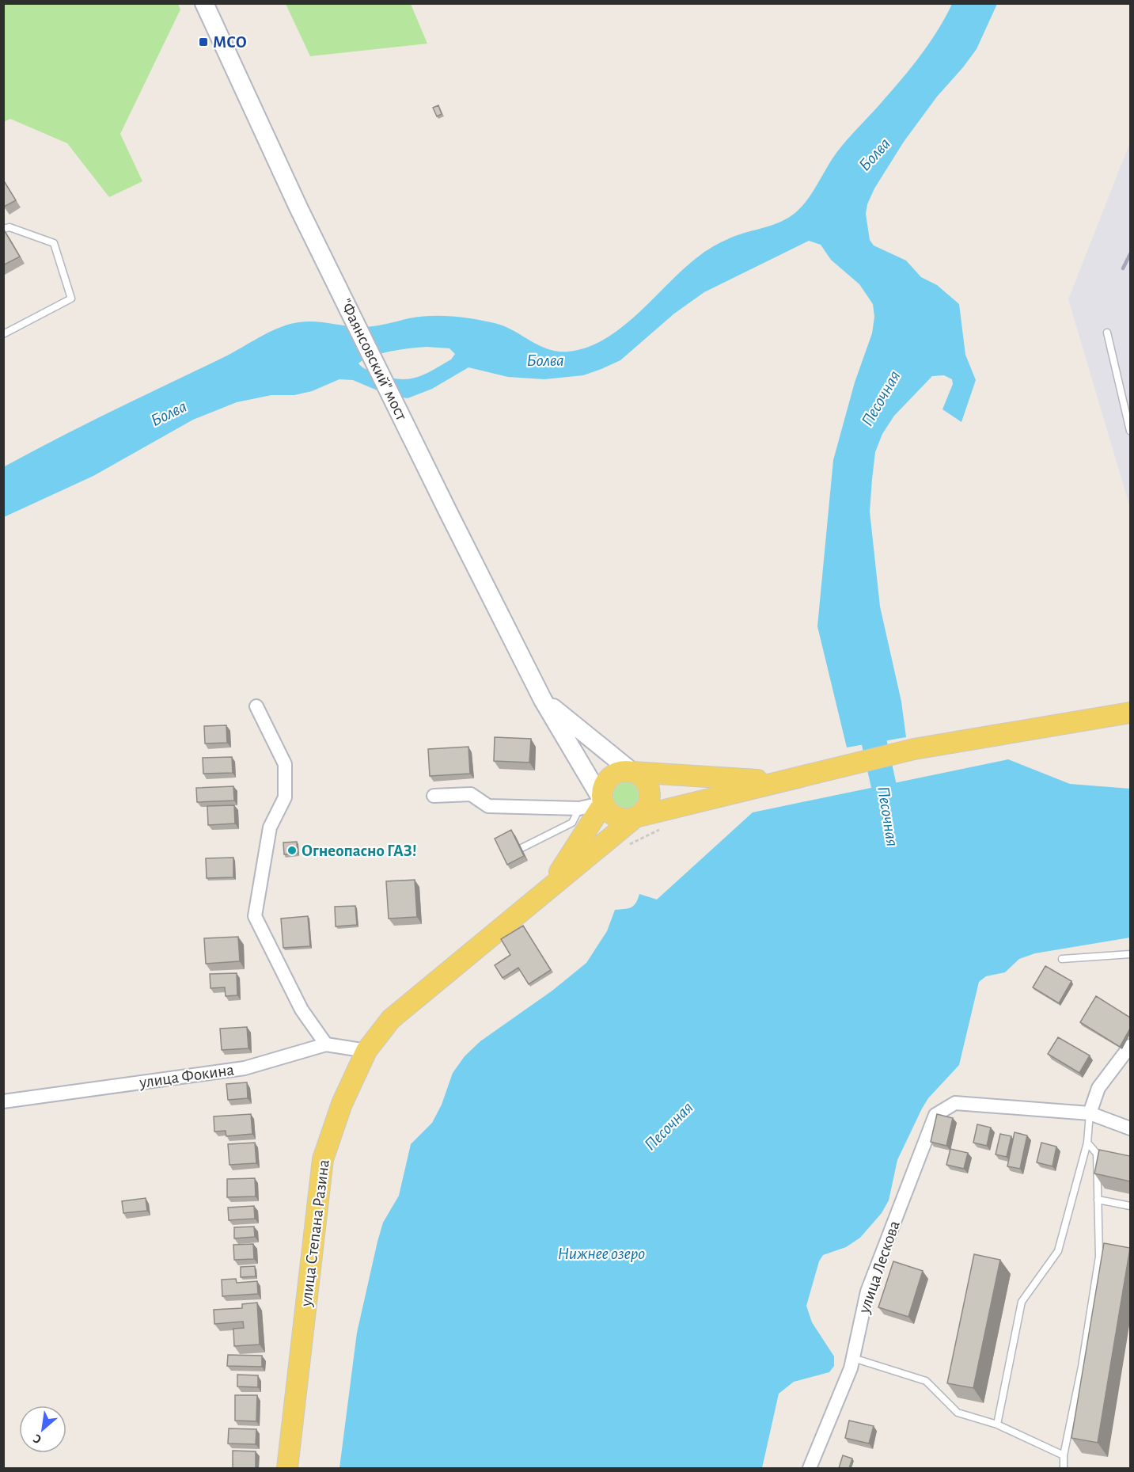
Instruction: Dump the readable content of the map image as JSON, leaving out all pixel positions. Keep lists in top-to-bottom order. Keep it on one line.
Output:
{"streets":{"main road":["\"Фаянсовский\" мост","улица Степана Разина"],"street":["улица Фокина","улица Лескова"]},"crossings":[["\"Фаянсовский\" мост","улица Степана Разина"],["улица Фокина","улица Степана Разина"]],"water":["Болва","Песочная","Нижнее озеро"],"places":{"transit":["МСО"],"other":["Огнеопасно ГАЗ!"]},"north":"bottom left"}
